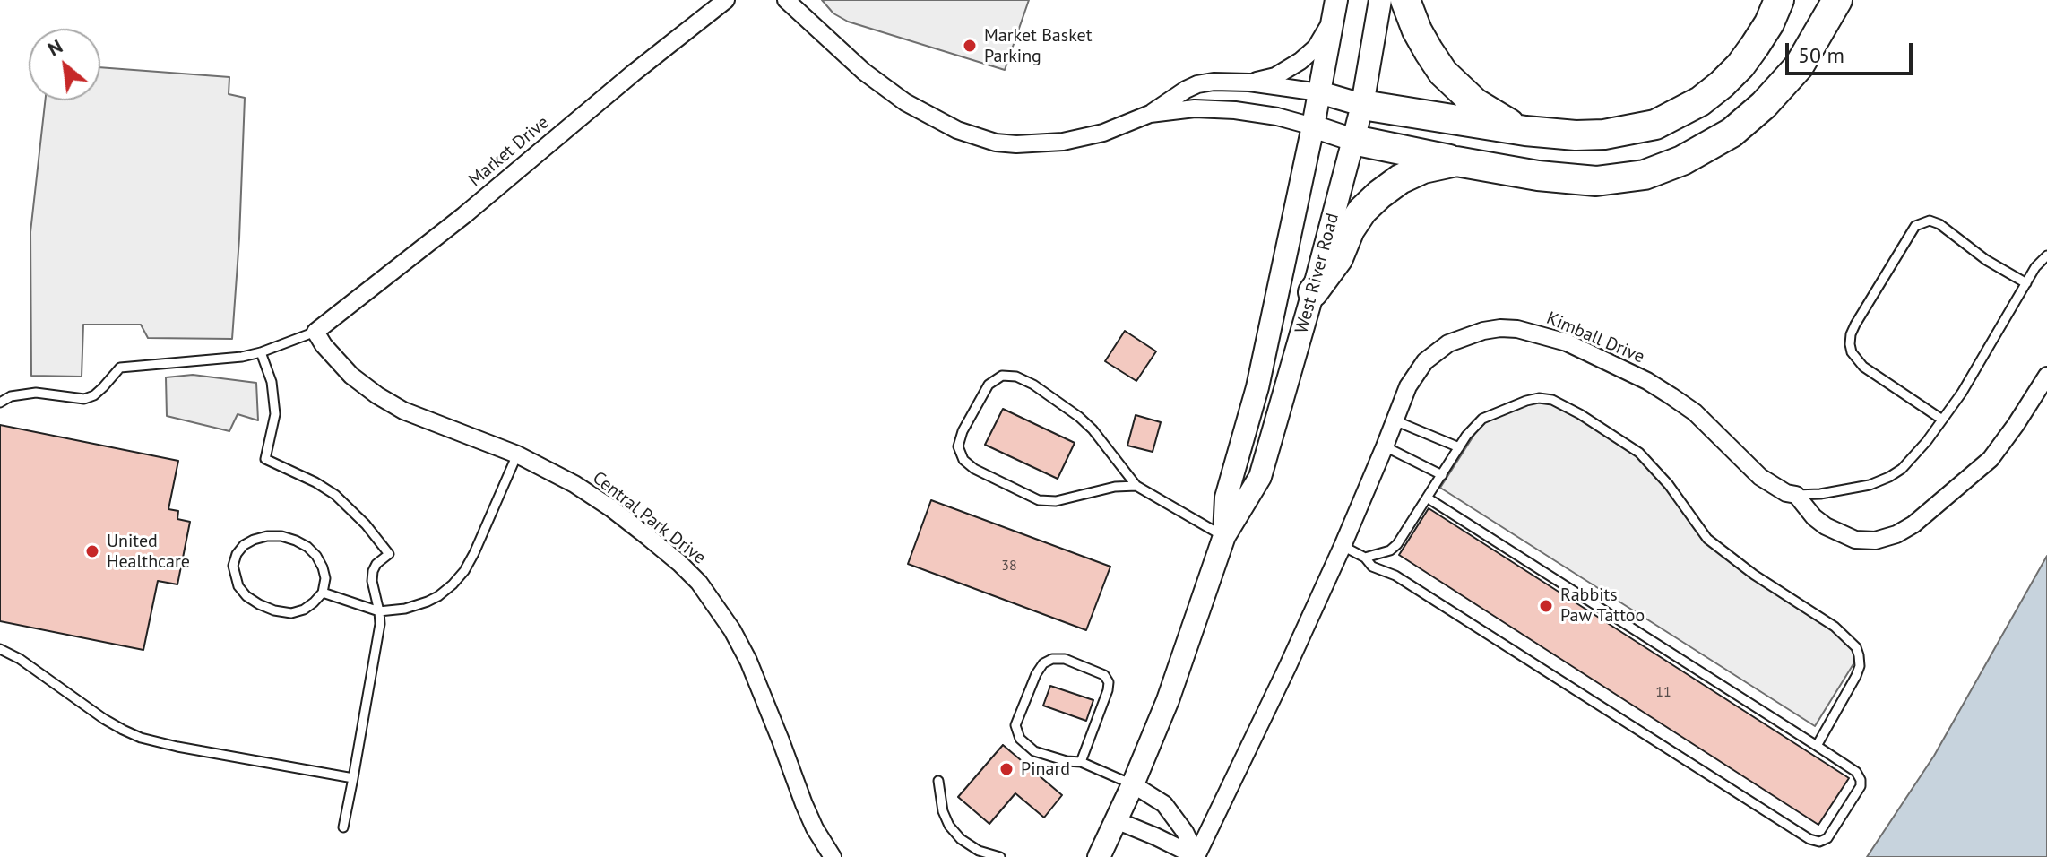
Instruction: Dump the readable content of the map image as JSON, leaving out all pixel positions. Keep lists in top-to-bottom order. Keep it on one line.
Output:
{"streets":{"main road":["West River Road"],"street":["Market Drive","Kimball Drive","Central Park Drive"]},"crossings":[["Market Drive","Central Park Drive"]],"places":["Market Basket Parking","United Healthcare","Rabbits Paw Tattoo","Pinard"],"house_numbers":["38","11"],"scale_bar":"50 m","north":"top left"}
